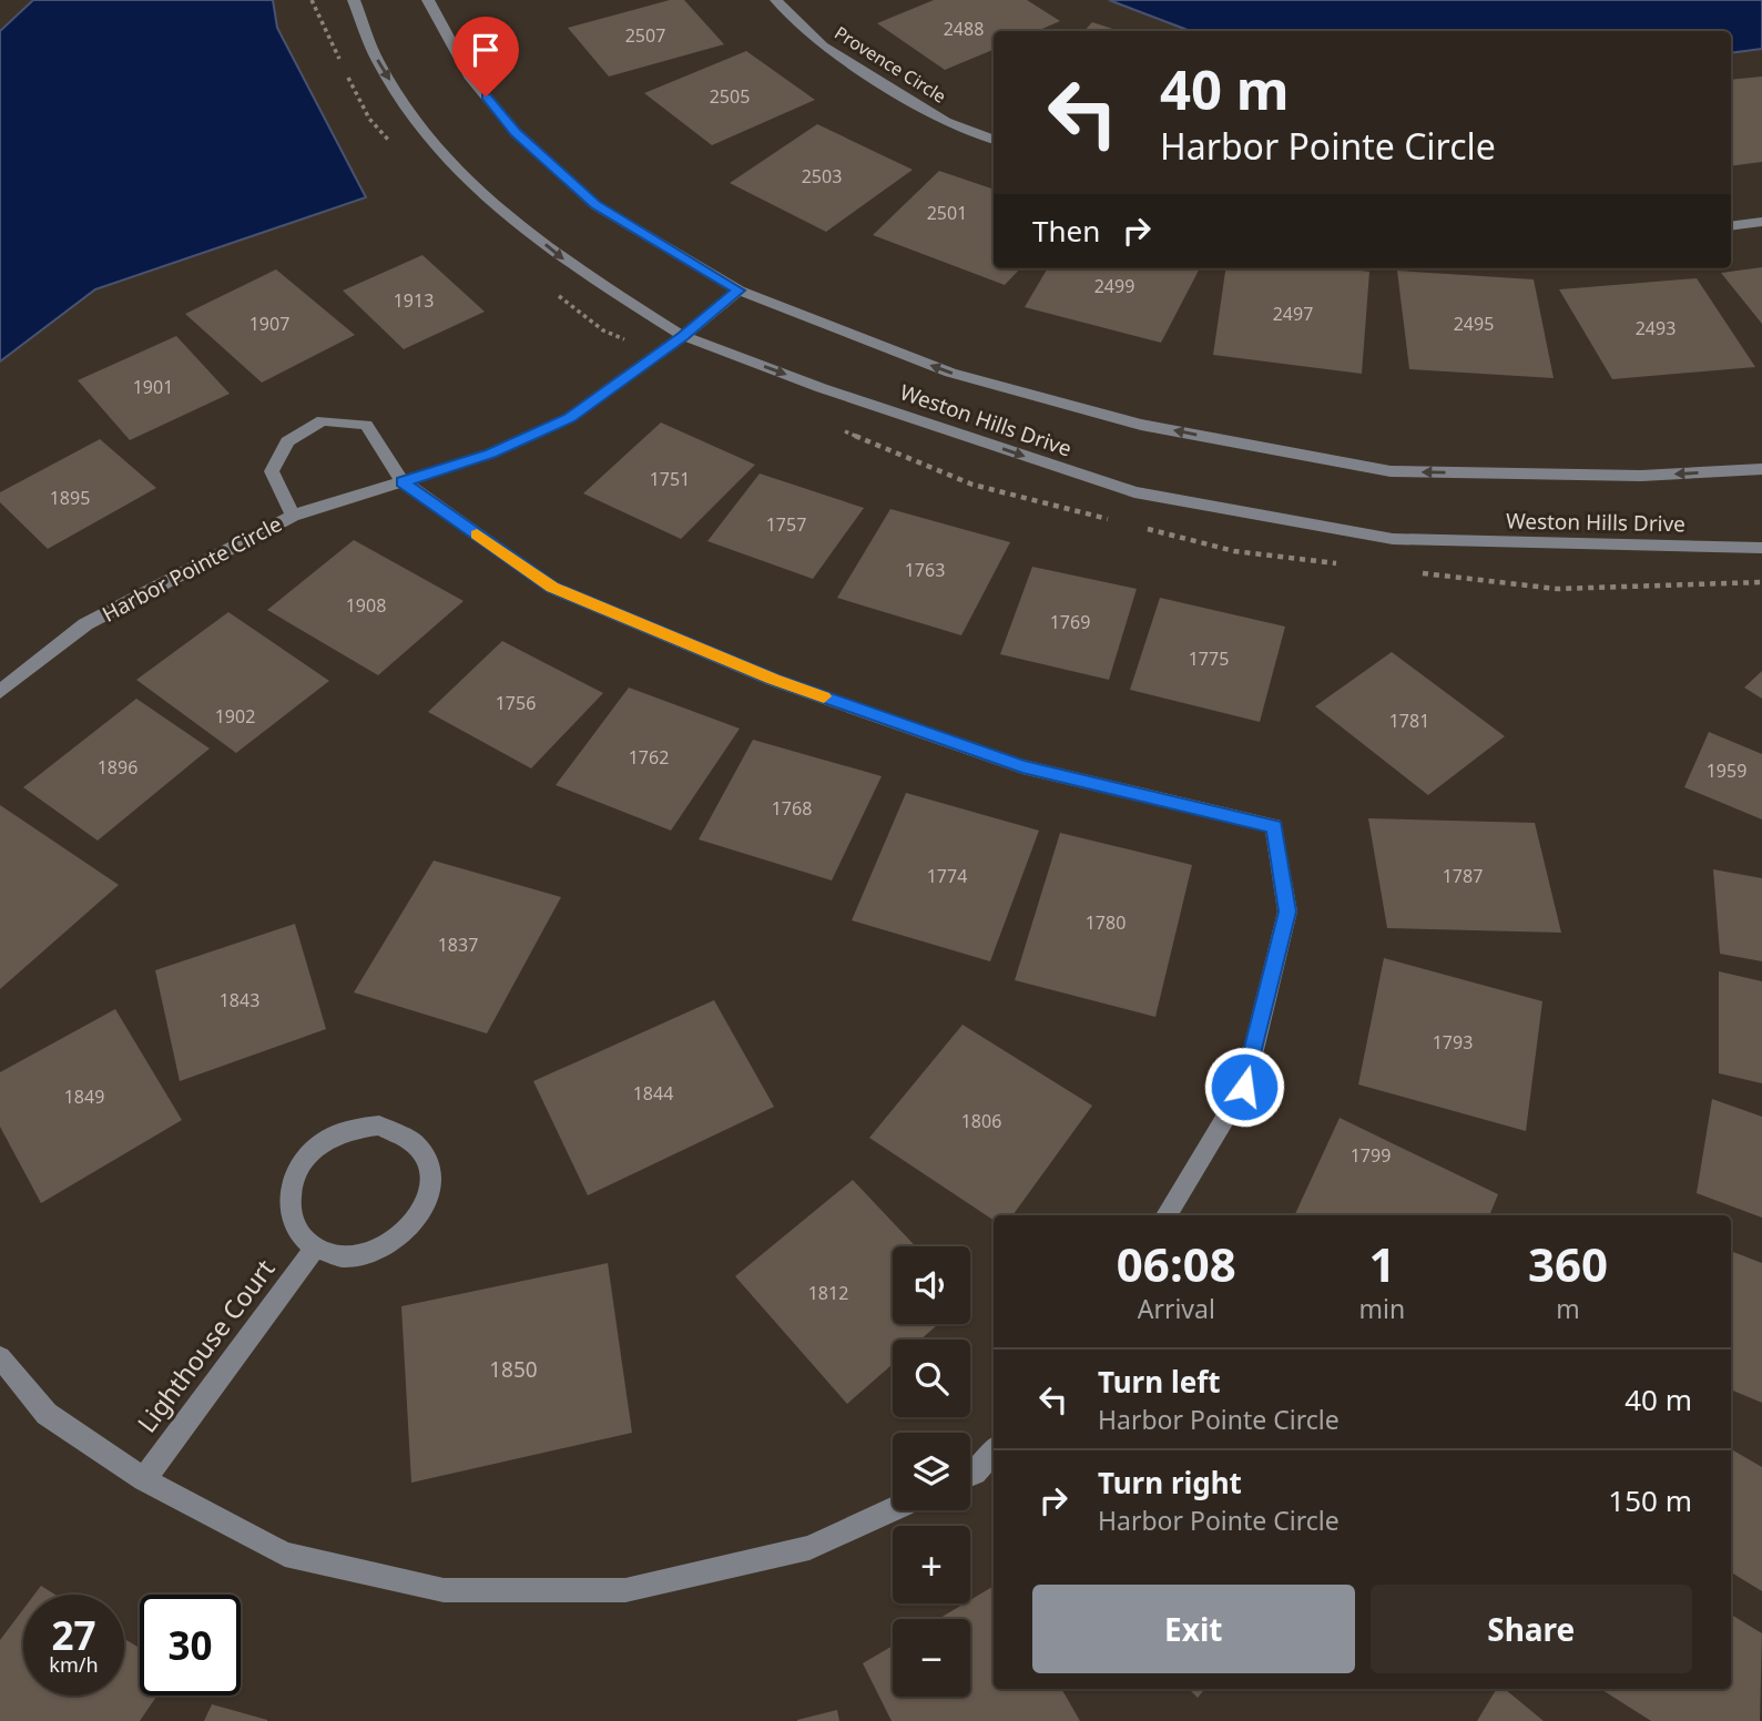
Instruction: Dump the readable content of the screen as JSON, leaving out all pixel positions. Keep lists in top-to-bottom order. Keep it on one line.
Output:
{"streets":{"street":["Provence Circle","Weston Hills Drive","Harbor Pointe Circle","Lighthouse Court"]},"crossings":[["Weston Hills Drive","Harbor Pointe Circle"]],"house_numbers":["2488","2507","2505","2503","2501","2499","1913","2497","1907","2495","2493","1901","1751","1895","1757","1763","1908","1769","1775","1756","1902","1781","1762","1896","1959","1768","1774","1787","1780","1837","1843","1793","1844","1849","1806","1799","1812","1850"],"page":{"turn":["40 m","Harbor Pointe Circle"],"then":"Then","eta":["06:08","Arrival","1","min","360","m"],"map_buttons":["+","−"],"list":[{"name":"Turn left","note":"Harbor Pointe Circle","value":"40 m"},{"name":"Turn right","note":"Harbor Pointe Circle","value":"150 m"}],"buttons":["Exit","Share"],"speed":"27 km/h","limit":"30"}}
